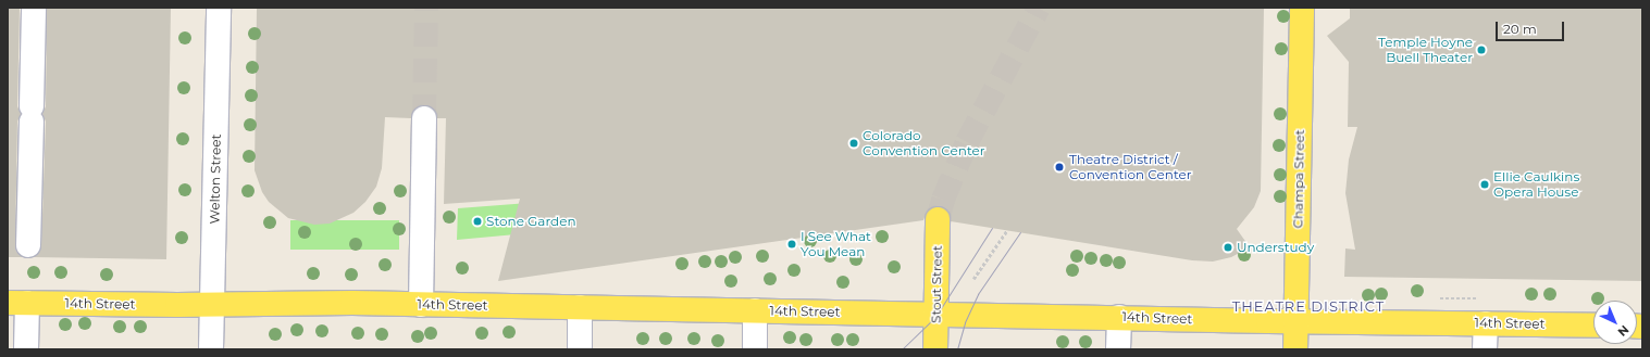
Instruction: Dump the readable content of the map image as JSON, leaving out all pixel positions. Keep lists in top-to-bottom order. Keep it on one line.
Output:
{"streets":{"main road":["Champa Street","Stout Street","14th Street"],"street":["Welton Street"]},"crossings":[["Welton Street","14th Street"],["Champa Street","14th Street"],["Stout Street","14th Street"]],"districts":["THEATRE DISTRICT"],"places":["Temple Hoyne Buell Theater","Colorado Convention Center","Theatre District / Convention Center","Ellie Caulkins Opera House","Stone Garden","I See What You Mean","Understudy"],"scale_bar":"20 m","north":"bottom right"}
